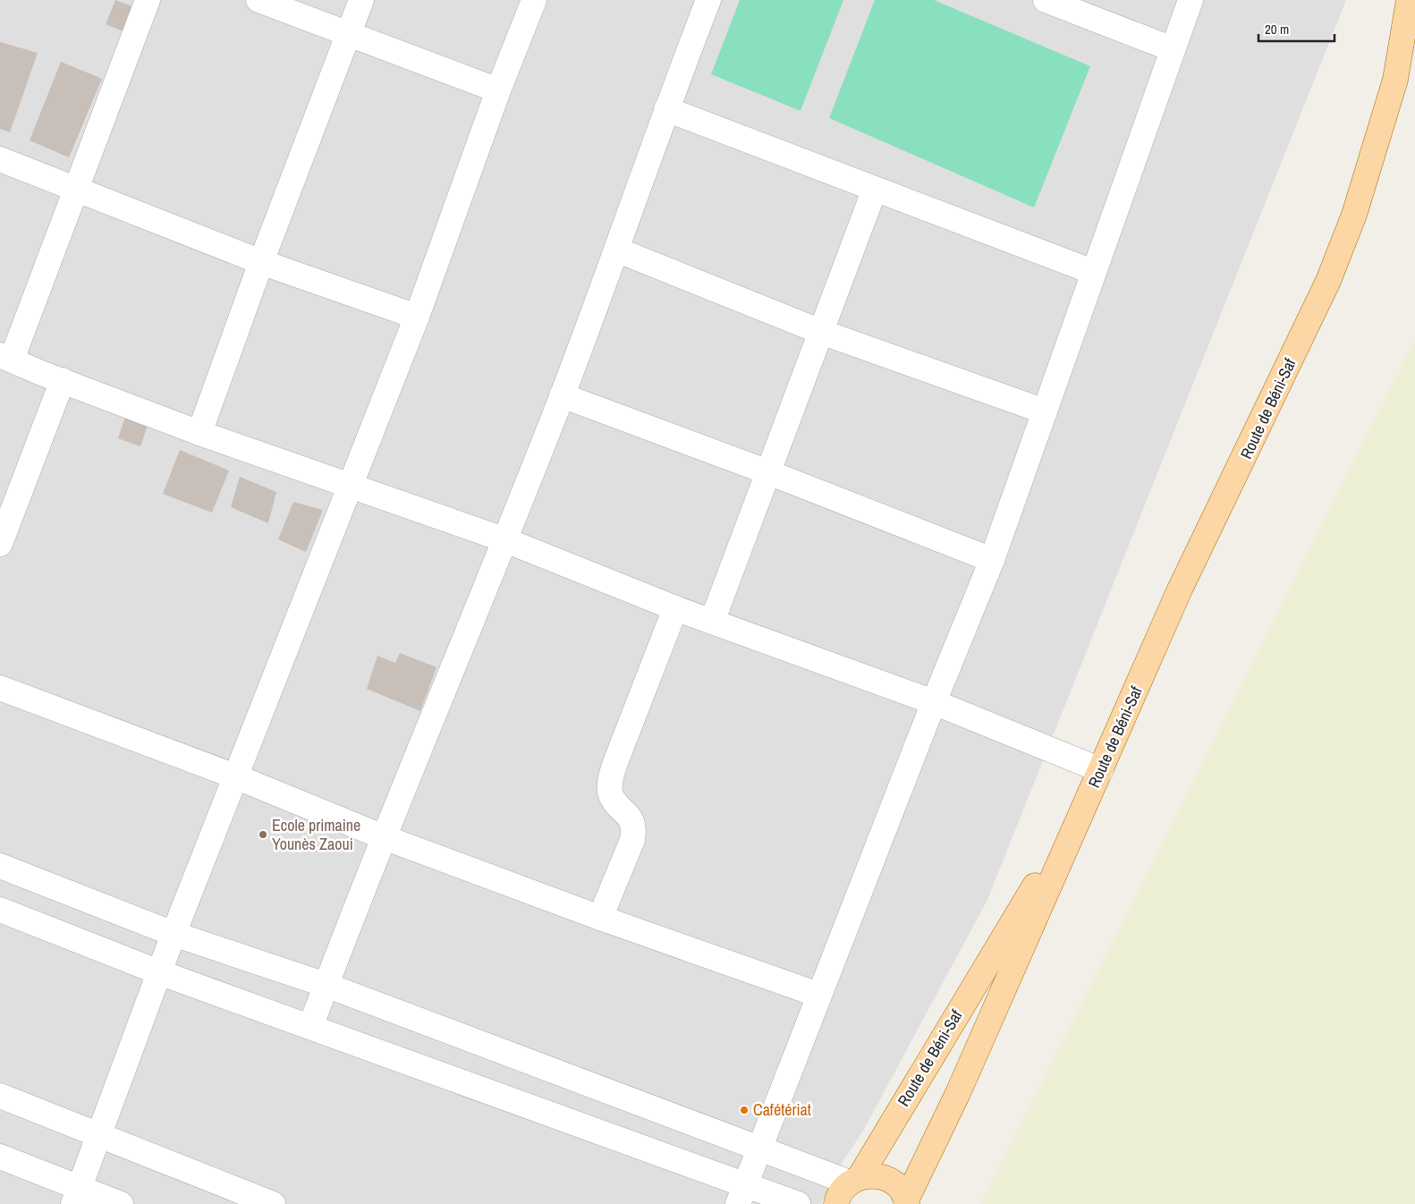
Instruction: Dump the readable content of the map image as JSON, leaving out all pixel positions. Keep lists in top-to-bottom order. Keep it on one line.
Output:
{"streets":{"main road":["Route de Béni-Saf"]},"places":["Ecole primaine Younès Zaoui","Cafétériat"],"scale_bar":"20 m"}
